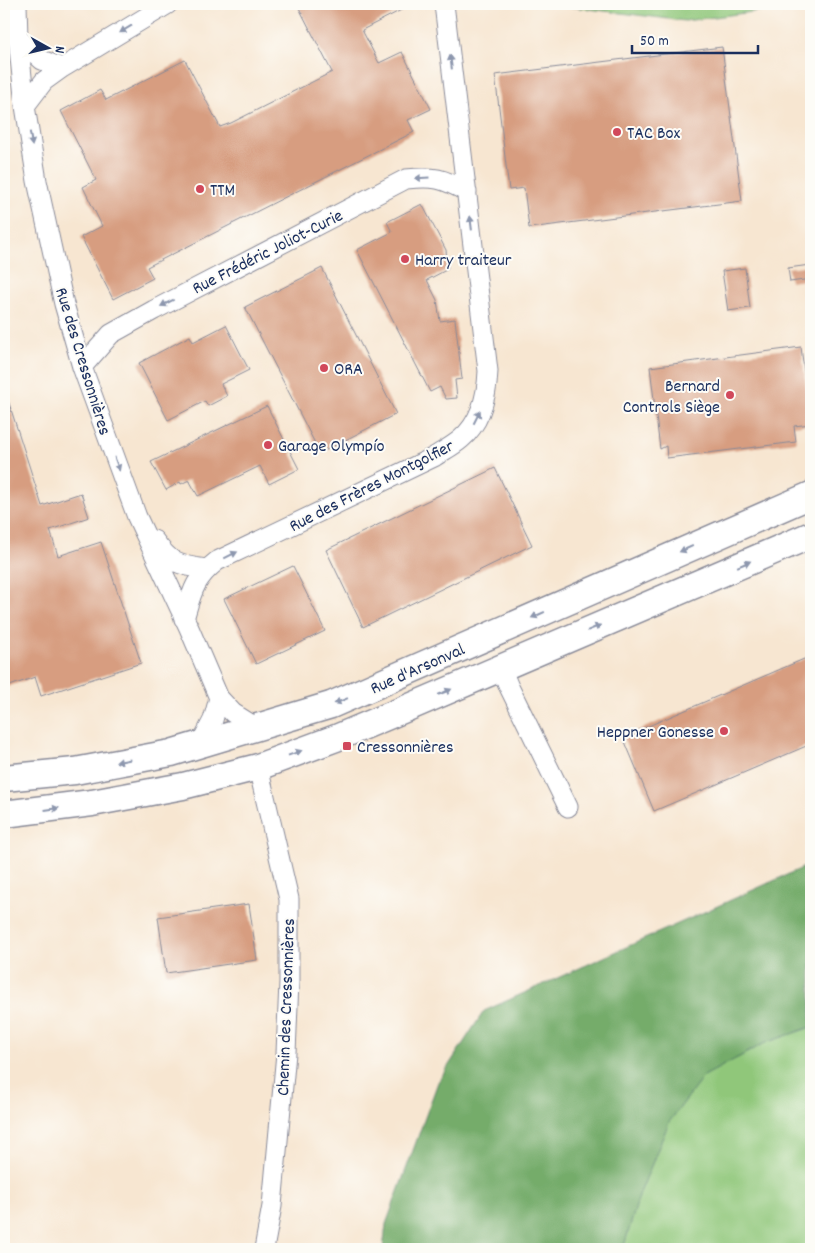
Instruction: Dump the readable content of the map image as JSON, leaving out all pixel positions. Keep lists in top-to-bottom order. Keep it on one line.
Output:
{"streets":{"main road":["Rue d'Arsonval"],"street":["Rue Frédéric Joliot-Curie","Rue des Cressonnières","Rue des Frères Montgolfier","Chemin des Cressonnières"]},"crossings":[["Rue Frédéric Joliot-Curie","Rue des Cressonnières"],["Rue Frédéric Joliot-Curie","Rue des Frères Montgolfier"],["Rue des Cressonnières","Rue des Frères Montgolfier"],["Rue des Cressonnières","Rue d'Arsonval"],["Rue d'Arsonval","Chemin des Cressonnières"]],"one_way":["Rue Frédéric Joliot-Curie","Rue des Cressonnières","Rue des Frères Montgolfier"],"places":{"other":["TAC Box","TTM","Harry traiteur","ORA","Bernard Controls Siège","Garage Olympío","Heppner Gonesse"],"transit":["Cressonnières"]},"scale_bar":"50 m","north":"right"}
